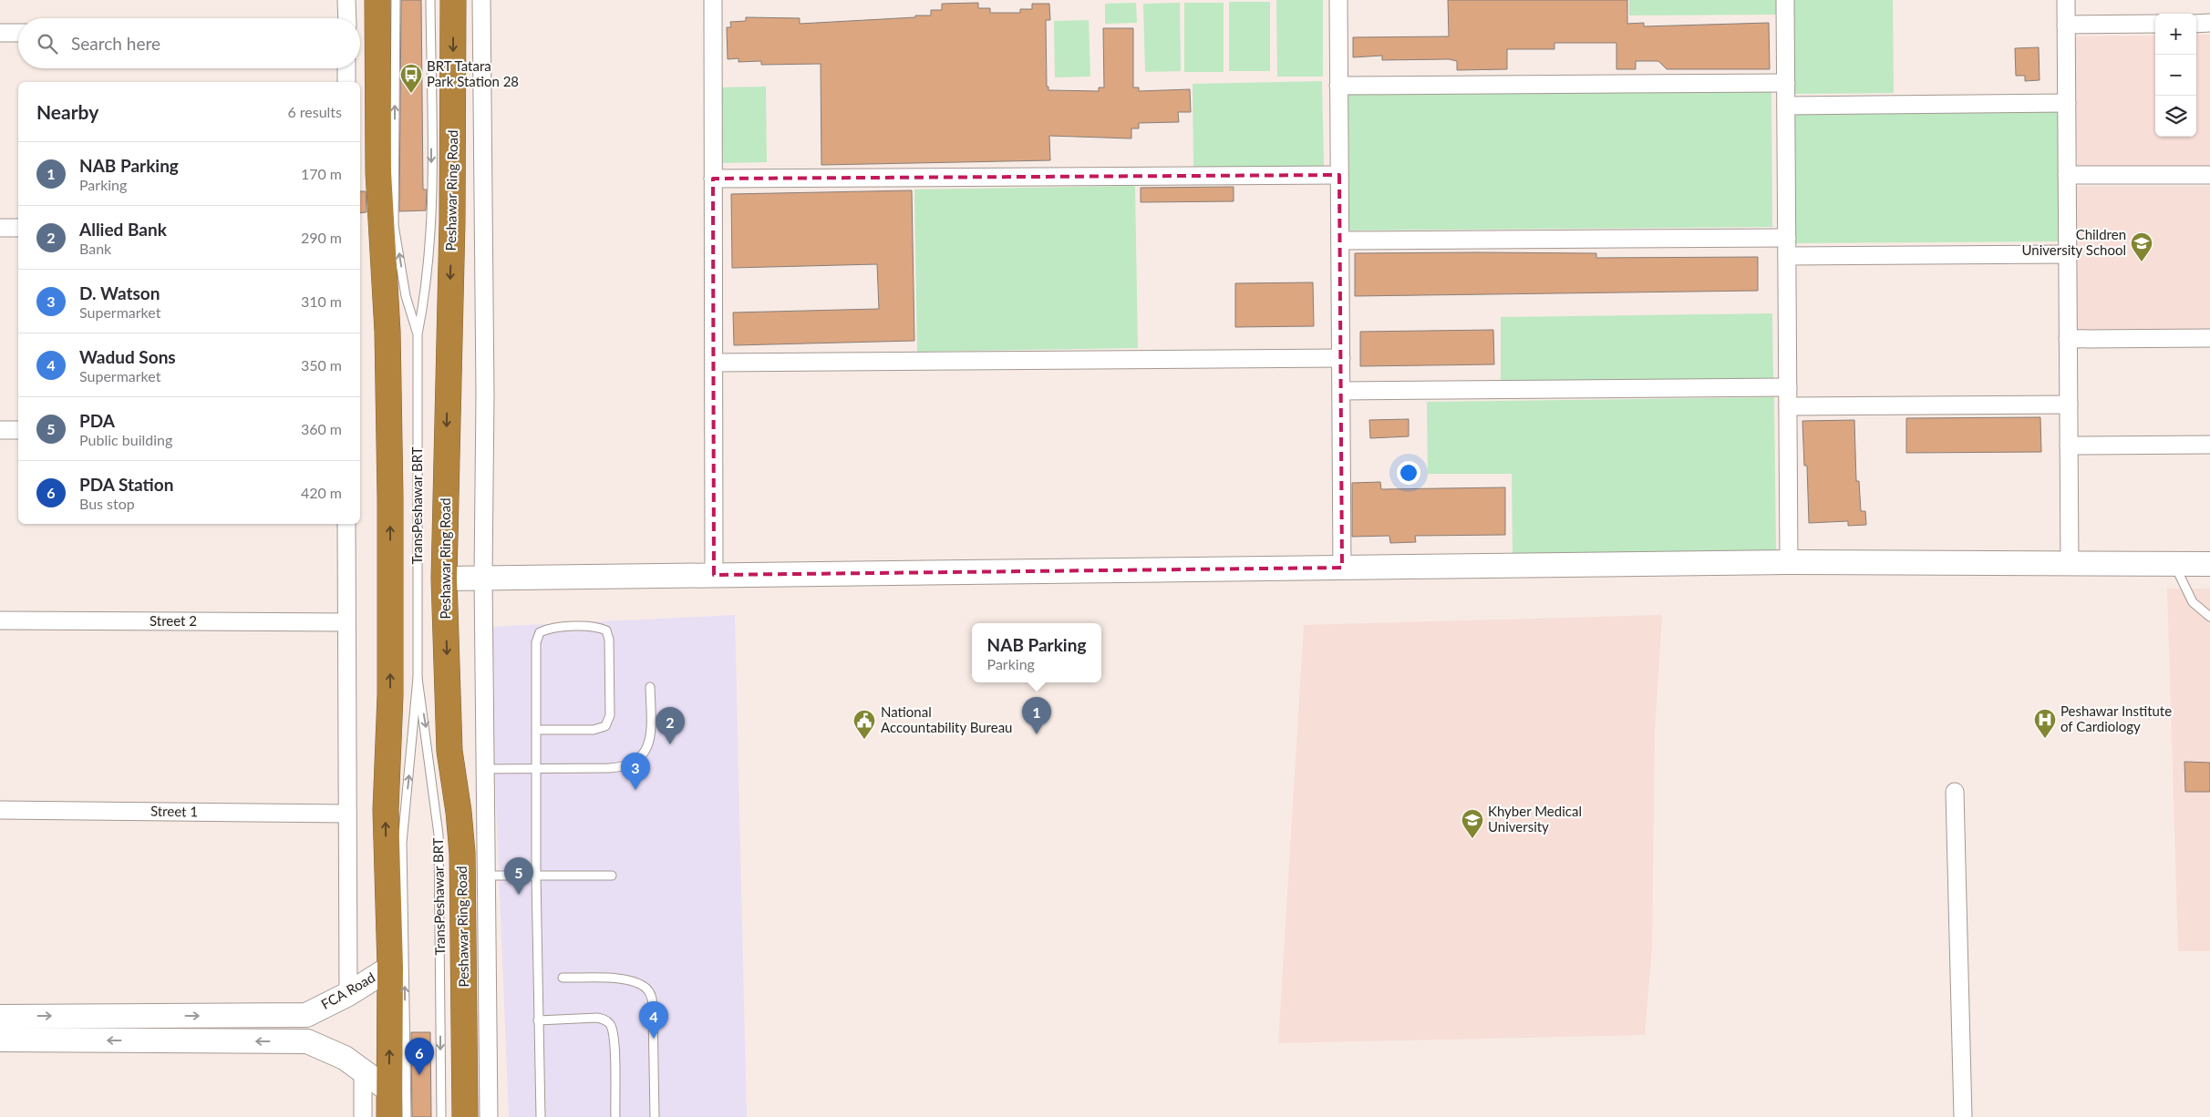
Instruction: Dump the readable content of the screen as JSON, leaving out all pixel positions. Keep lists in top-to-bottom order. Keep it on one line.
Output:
{"streets":{"highway":["Peshawar Ring Road"],"street":["Street 2","Street 1","FCA Road"],"lane":["TransPeshawar BRT"]},"places":{"bus stop":["BRT Tatara Park Station 28"],"school or university":["Children University School","Khyber Medical University"],"hospital":["Peshawar Institute of Cardiology"],"public building":["National Accountability Bureau"]},"page":{"map_buttons":["+","−"],"search":"Search here","heading":["Nearby","6 results"],"list":[{"mark":"1","name":"NAB Parking","note":"Parking","value":"170 m"},{"mark":"2","name":"Allied Bank","note":"Bank","value":"290 m"},{"mark":"3","name":"D. Watson","note":"Supermarket","value":"310 m"},{"mark":"4","name":"Wadud Sons","note":"Supermarket","value":"350 m"},{"mark":"5","name":"PDA","note":"Public building","value":"360 m"},{"mark":"6","name":"PDA Station","note":"Bus stop","value":"420 m"}],"popup":["NAB Parking","Parking"],"pins":["1","2","3","5","4","6"]}}
